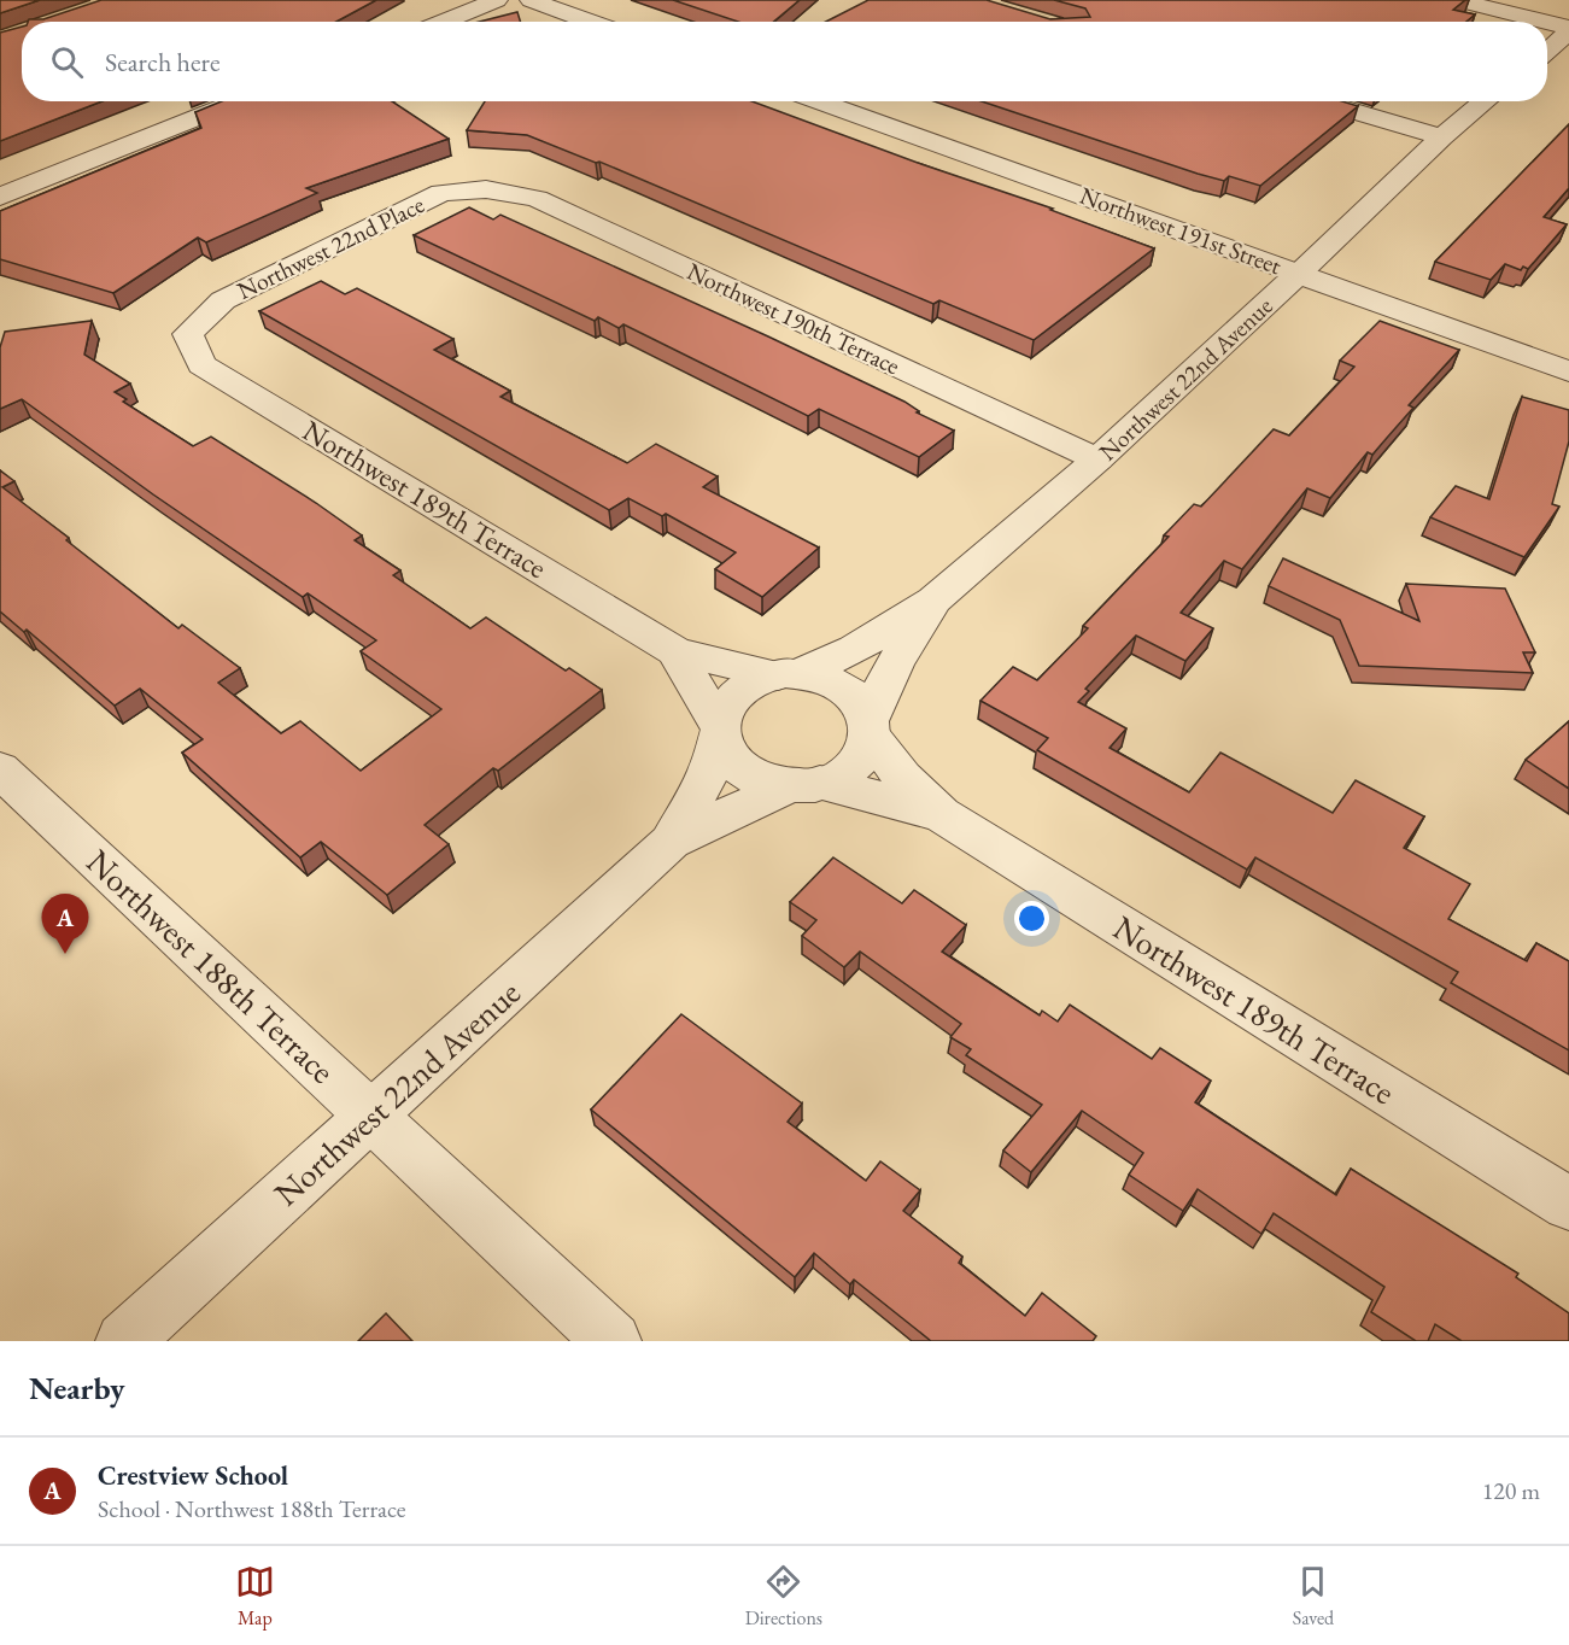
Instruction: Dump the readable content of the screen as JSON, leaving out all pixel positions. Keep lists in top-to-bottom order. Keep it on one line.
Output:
{"streets":{"street":["Northwest 191st Street","Northwest 22nd Place","Northwest 190th Terrace","Northwest 22nd Avenue","Northwest 189th Terrace","Northwest 188th Terrace"]},"crossings":[["Northwest 191st Street","Northwest 22nd Avenue"],["Northwest 22nd Place","Northwest 190th Terrace"],["Northwest 22nd Place","Northwest 189th Terrace"],["Northwest 190th Terrace","Northwest 22nd Avenue"],["Northwest 22nd Avenue","Northwest 189th Terrace"],["Northwest 22nd Avenue","Northwest 188th Terrace"]],"page":{"search":"Search here","pins":"A","heading":"Nearby","list":[{"mark":"A","name":"Crestview School","note":"School · Northwest 188th Terrace","value":"120 m"}],"nav":["Map","Directions","Saved"]}}
